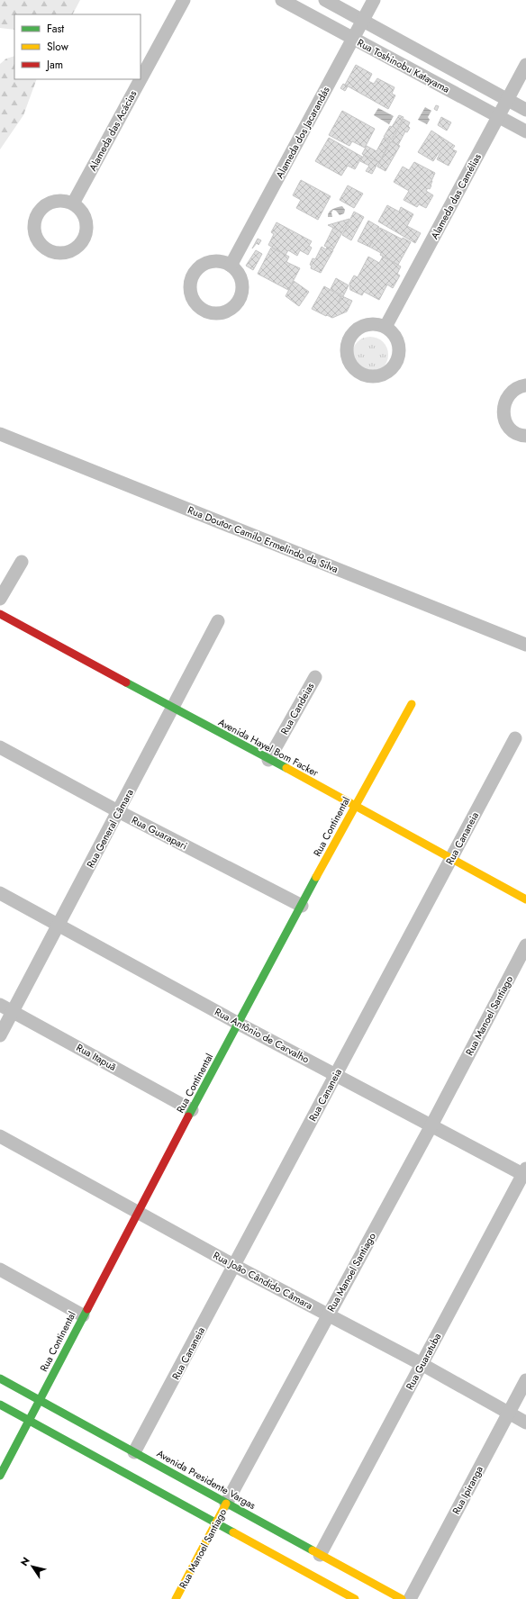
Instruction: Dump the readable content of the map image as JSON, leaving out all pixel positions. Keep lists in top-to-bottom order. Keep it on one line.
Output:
{"streets":{"street":["Rua Toshinobu Katayama","Alameda das Acácias","Alameda dos Jacarandás","Alameda das Camélias","Rua Doutor Camilo Ermelindo da Silva","Rua Candeias","Avenida Hayel Bom Facker","Rua Continental","Rua General Câmara","Rua Guarapari","Rua Cananeia","Rua Manoel Santiago","Rua Antônio de Carvalho","Rua Itapuã","Rua João Cândido Câmara","Rua Guaratuba","Avenida Presidente Vargas","Rua Ipiranga"]},"crossings":[["Rua Toshinobu Katayama","Alameda dos Jacarandás"],["Rua Toshinobu Katayama","Alameda das Camélias"],["Rua Candeias","Avenida Hayel Bom Facker"],["Avenida Hayel Bom Facker","Rua Continental"],["Avenida Hayel Bom Facker","Rua General Câmara"],["Avenida Hayel Bom Facker","Rua Cananeia"],["Rua Continental","Rua Guarapari"],["Rua Continental","Rua Antônio de Carvalho"],["Rua Continental","Rua Itapuã"],["Rua Continental","Rua João Cândido Câmara"],["Rua Continental","Avenida Presidente Vargas"],["Rua General Câmara","Rua Guarapari"],["Rua General Câmara","Rua Antônio de Carvalho"],["Rua General Câmara","Rua Itapuã"],["Rua Cananeia","Rua Antônio de Carvalho"],["Rua Cananeia","Rua João Cândido Câmara"],["Rua Cananeia","Avenida Presidente Vargas"],["Rua Manoel Santiago","Rua Antônio de Carvalho"],["Rua Manoel Santiago","Rua João Cândido Câmara"],["Rua Manoel Santiago","Avenida Presidente Vargas"],["Rua Antônio de Carvalho","Rua Guaratuba"],["Rua João Cândido Câmara","Rua Guaratuba"],["Rua João Cândido Câmara","Rua Ipiranga"],["Rua Guaratuba","Avenida Presidente Vargas"]],"legend":["Fast","Slow","Jam"],"north":"top left"}
